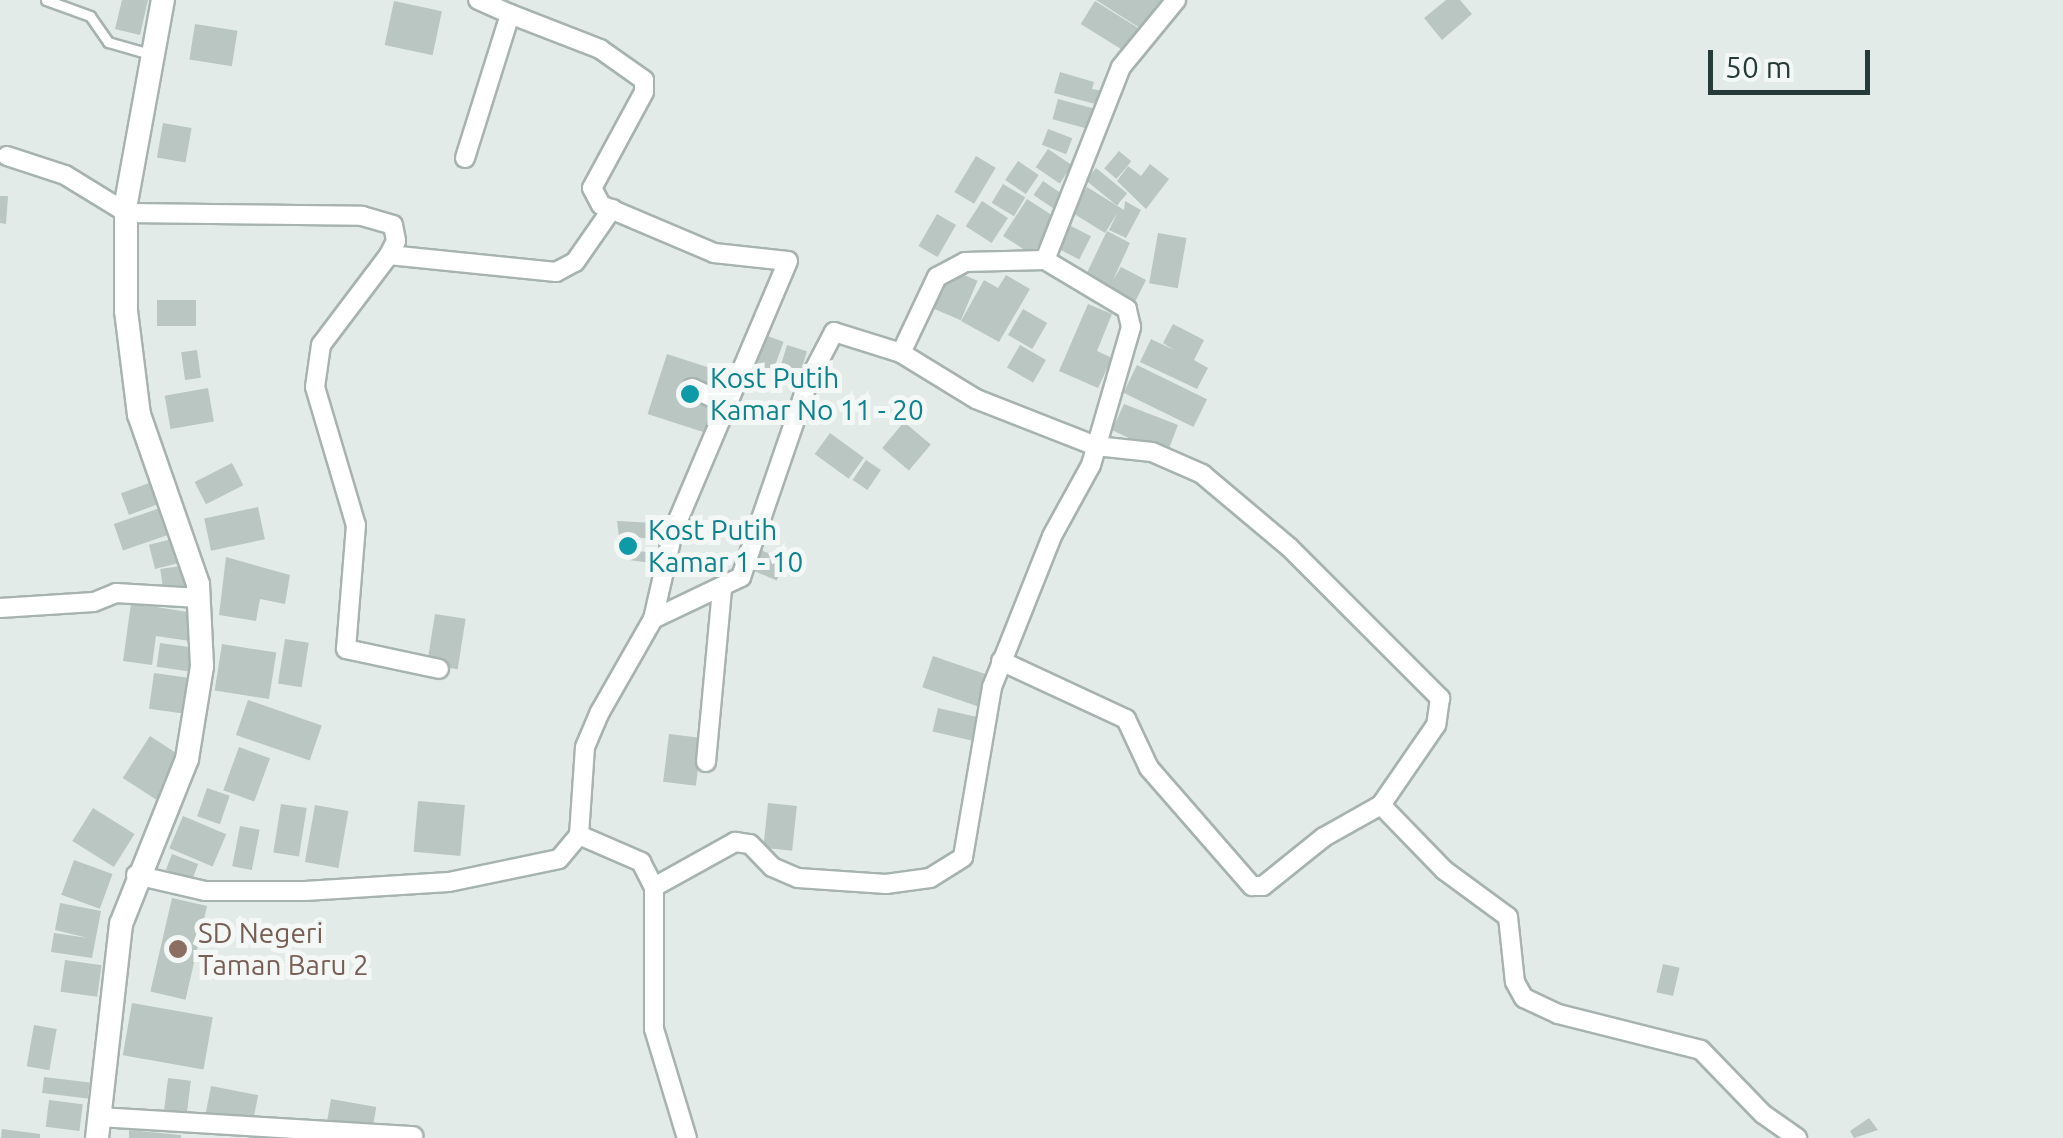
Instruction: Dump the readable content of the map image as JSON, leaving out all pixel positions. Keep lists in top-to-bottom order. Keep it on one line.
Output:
{"places":["Kost Putih Kamar No 11 - 20","Kost Putih Kamar 1 - 10","SD Negeri Taman Baru 2"],"scale_bar":"50 m"}
